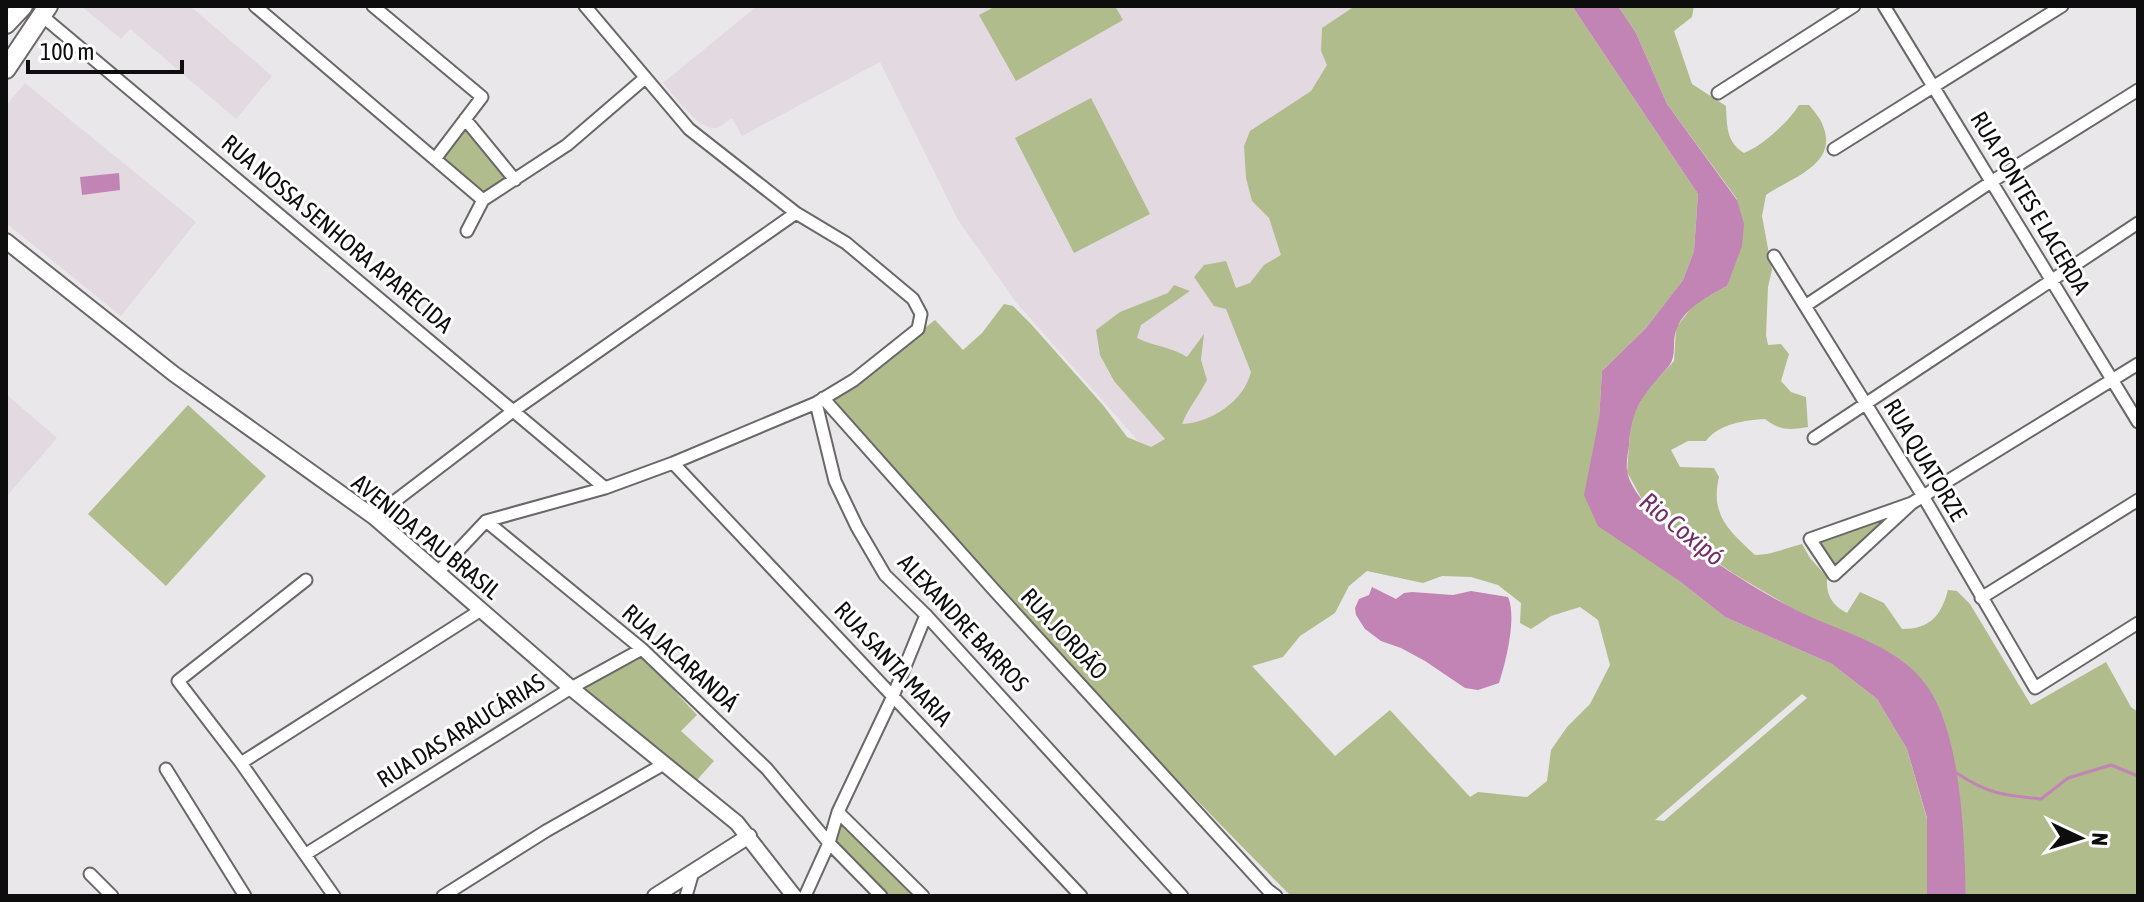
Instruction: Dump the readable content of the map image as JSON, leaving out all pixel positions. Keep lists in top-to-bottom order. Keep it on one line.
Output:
{"streets":{"street":["RUA PONTES E LACERDA","RUA NOSSA SENHORA APARECIDA","RUA QUATORZE","AVENIDA PAU BRASIL","ALEXANDRE BARROS","RUA JORDÃO","RUA JACARANDÁ","RUA SANTA MARIA","RUA DAS ARAUCÁRIAS"]},"crossings":[["AVENIDA PAU BRASIL","RUA DAS ARAUCÁRIAS"],["ALEXANDRE BARROS","RUA JORDÃO"],["RUA JACARANDÁ","RUA DAS ARAUCÁRIAS"]],"water":["Rio Coxipó"],"scale_bar":"100 m","north":"right"}
